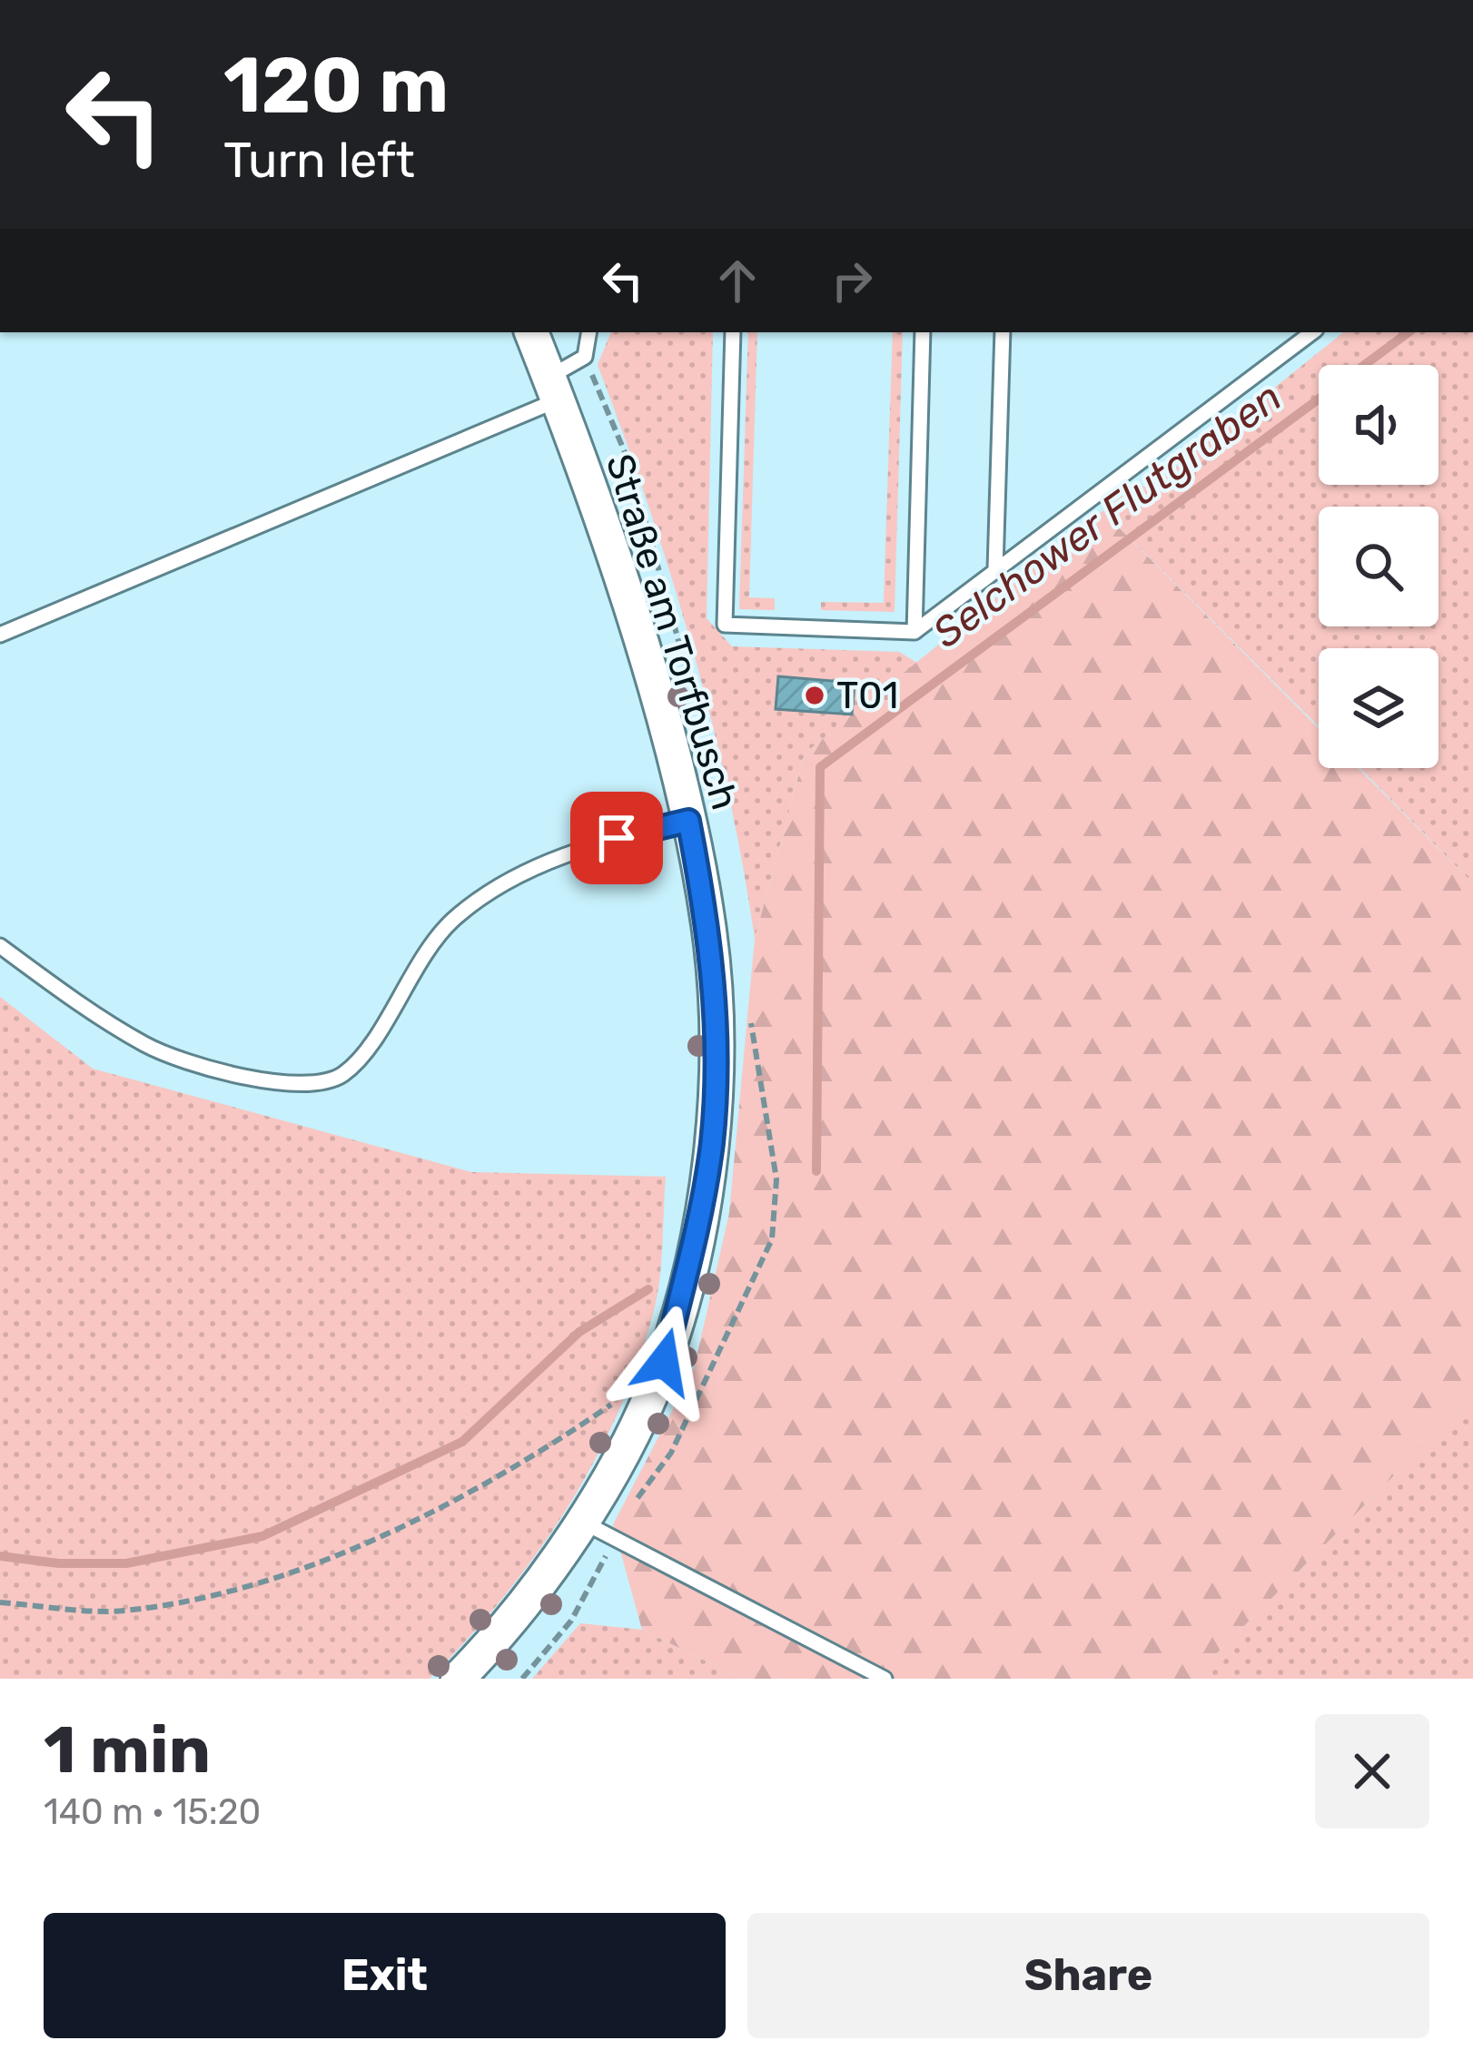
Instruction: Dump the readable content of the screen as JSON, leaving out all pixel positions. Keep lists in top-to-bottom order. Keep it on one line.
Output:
{"streets":{"street":["Straße am Torfbusch"]},"water":["Selchower Flutgraben"],"places":["T01"],"page":{"turn":["120 m","Turn left"],"heading":["1 min","140 m · 15:20"],"buttons":["Exit","Share"]}}
